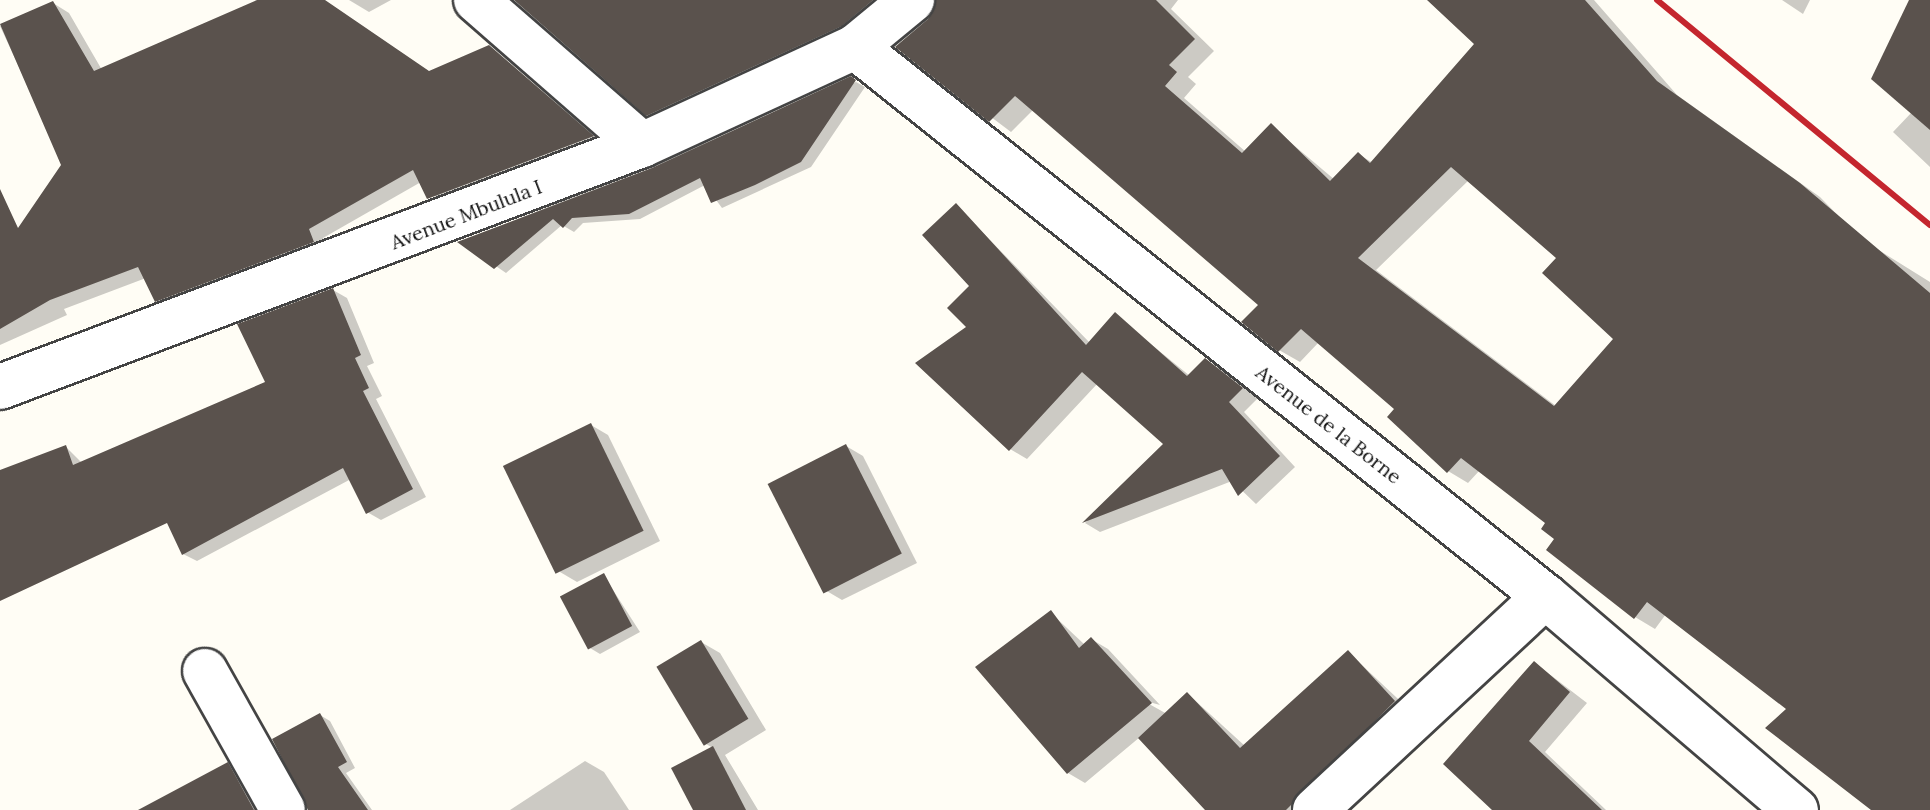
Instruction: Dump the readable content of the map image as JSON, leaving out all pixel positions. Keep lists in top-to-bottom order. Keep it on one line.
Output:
{"streets":{"street":["Avenue Mbulula I","Avenue de la Borne"]},"crossings":[["Avenue Mbulula I","Avenue de la Borne"]]}
